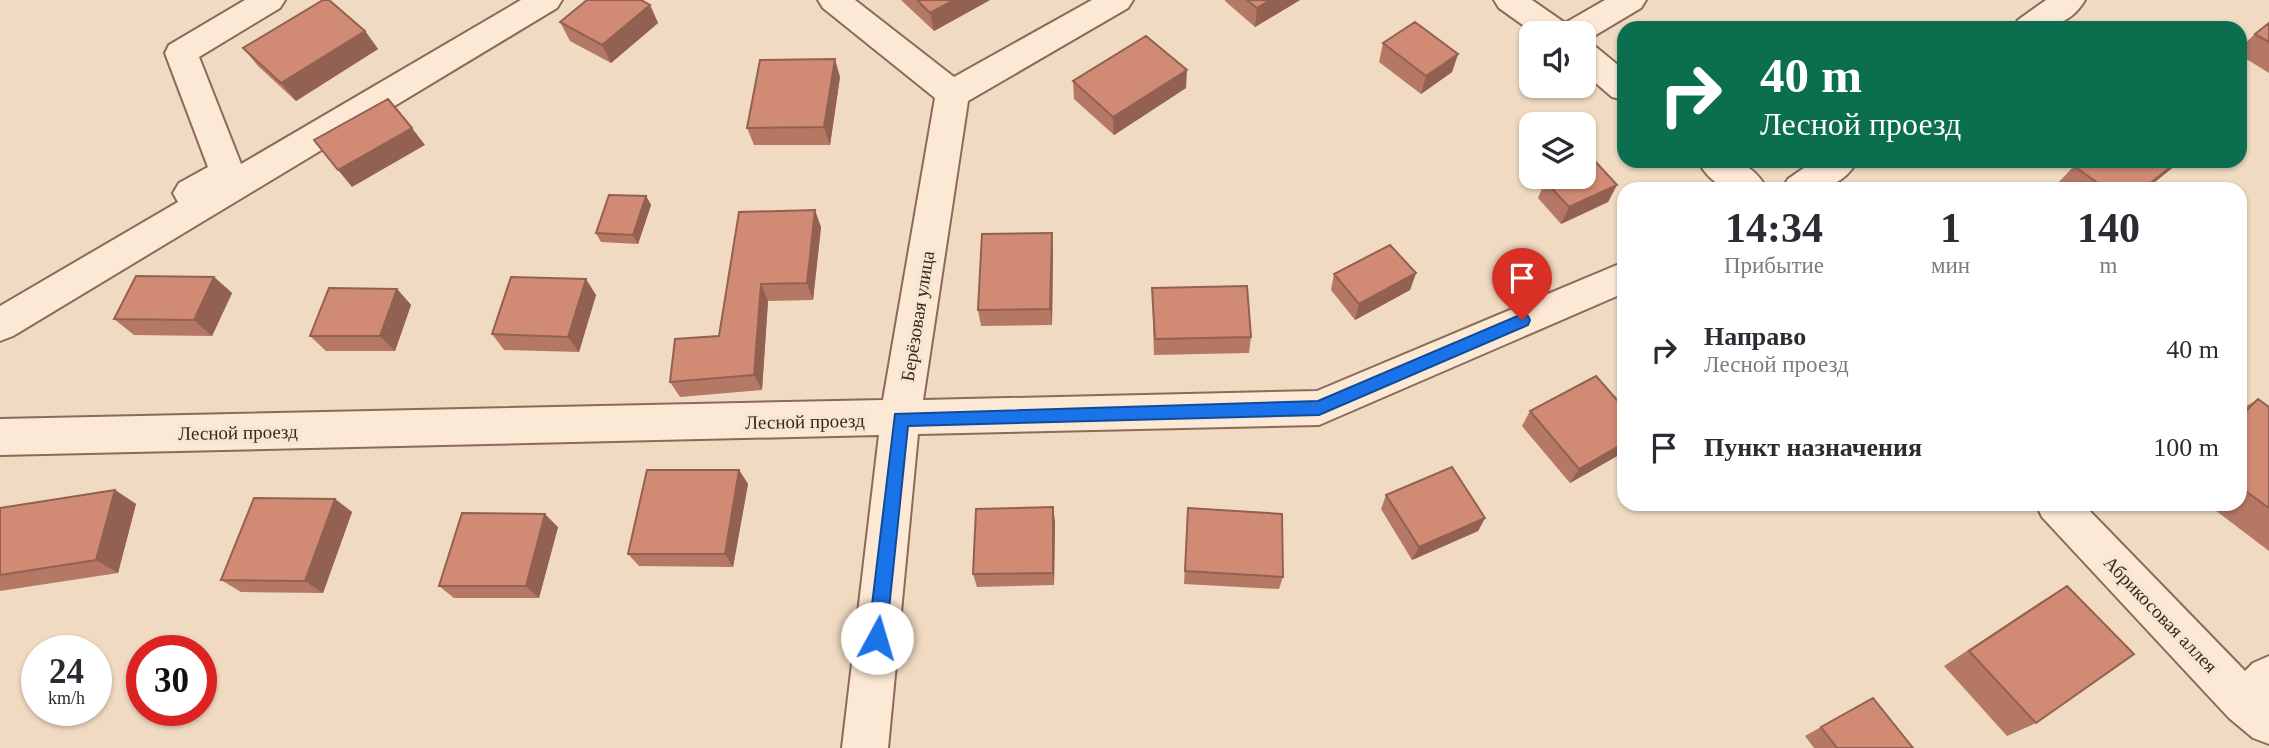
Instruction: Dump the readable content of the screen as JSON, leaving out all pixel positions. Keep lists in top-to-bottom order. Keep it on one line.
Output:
{"streets":{"street":["Берёзовая улица","Лесной проезд","Абрикосовая аллея"]},"crossings":[["Берёзовая улица","Лесной проезд"]],"page":{"turn":["40 m","Лесной проезд"],"eta":["14:34","Прибытие","1","мин","140","m"],"list":[{"name":"Направо","note":"Лесной проезд","value":"40 m"},{"name":"Пункт назначения","value":"100 m"}],"speed":"24 km/h","limit":"30"}}
